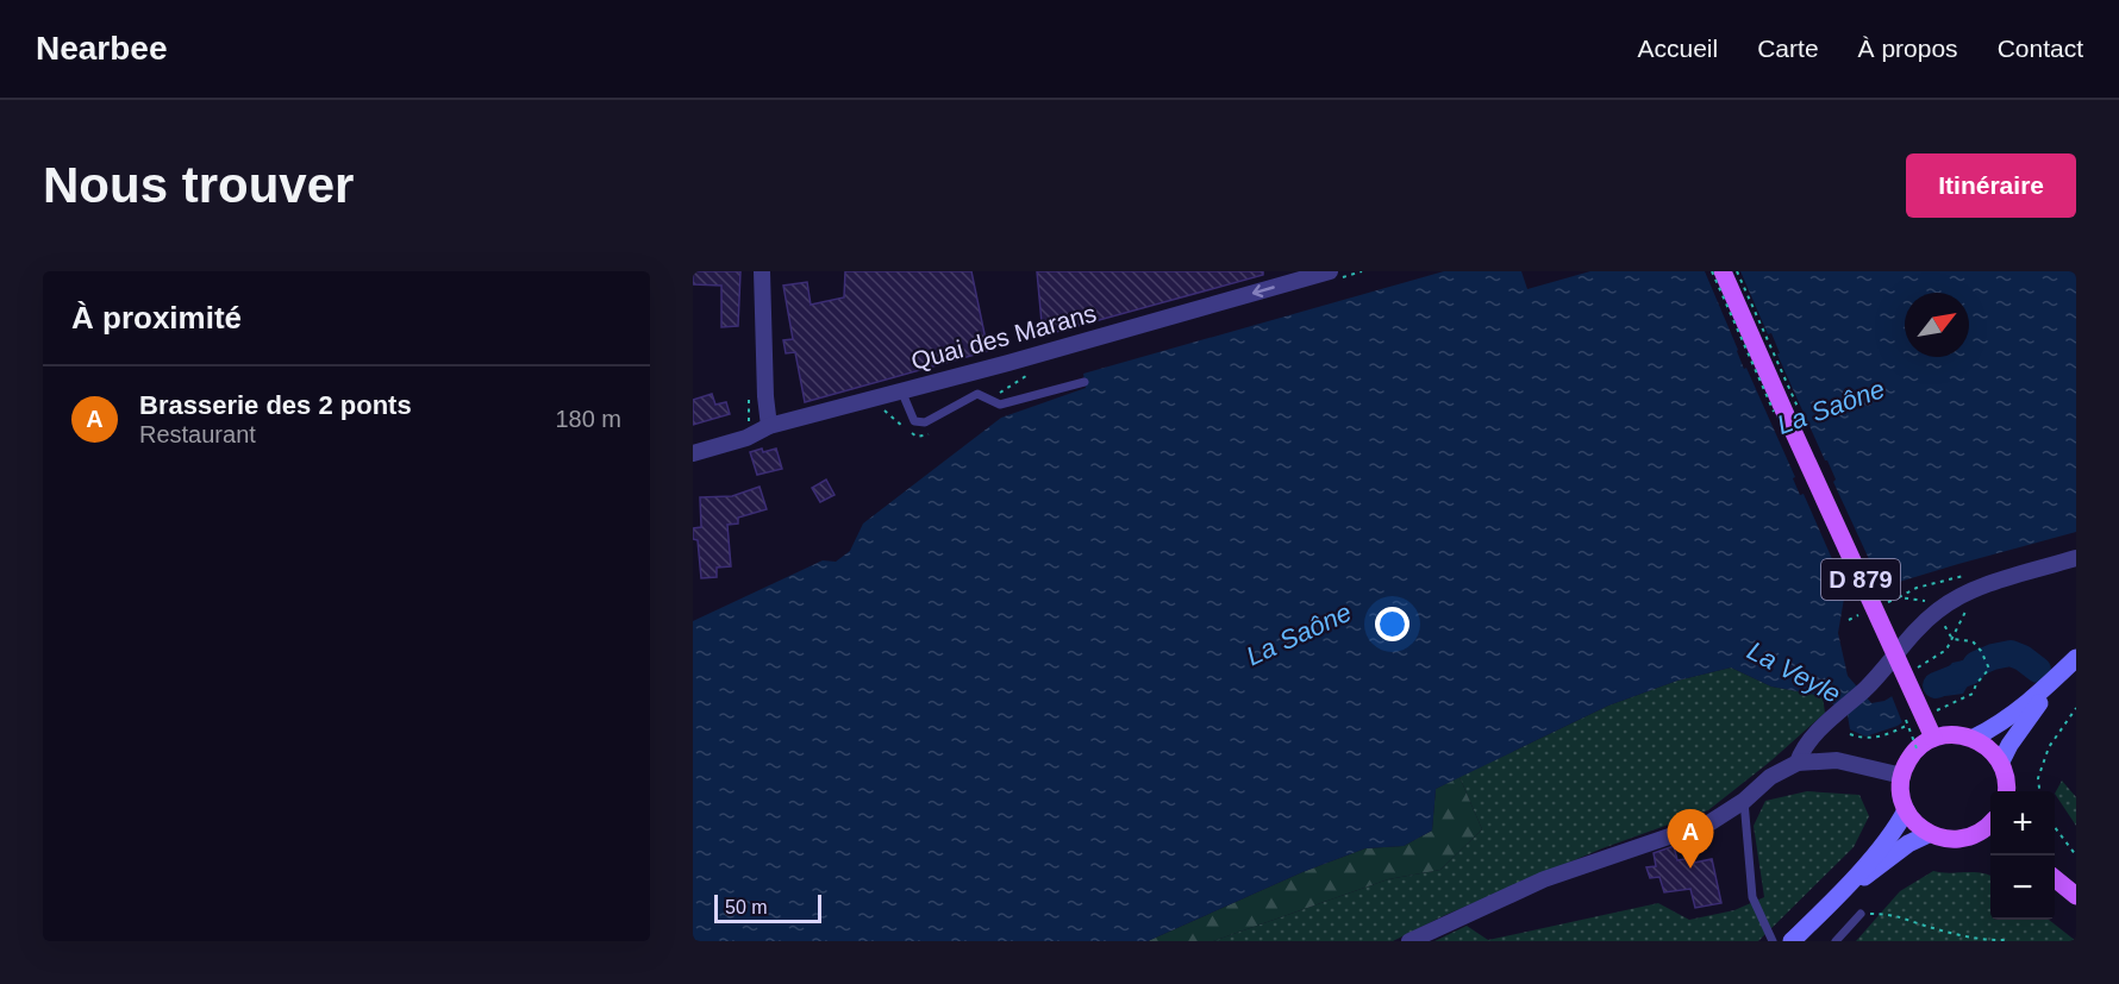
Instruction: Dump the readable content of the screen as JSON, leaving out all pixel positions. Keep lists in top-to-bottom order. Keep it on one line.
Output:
{"streets":{"main road":["D 879"],"street":["Quai des Marans"]},"one_way":["Quai des Marans"],"water":["La Saône","La Veyle"],"scale_bar":"50 m","north":"top right","page":{"header":"Nearbee","nav":["Accueil","Carte","À propos","Contact"],"buttons":"Itinéraire","title":"Nous trouver","heading":"À proximité","list":[{"mark":"A","name":"Brasserie des 2 ponts","note":"Restaurant","value":"180 m"}],"map_buttons":["+","−"],"pins":"A","scale":"50 m"}}
